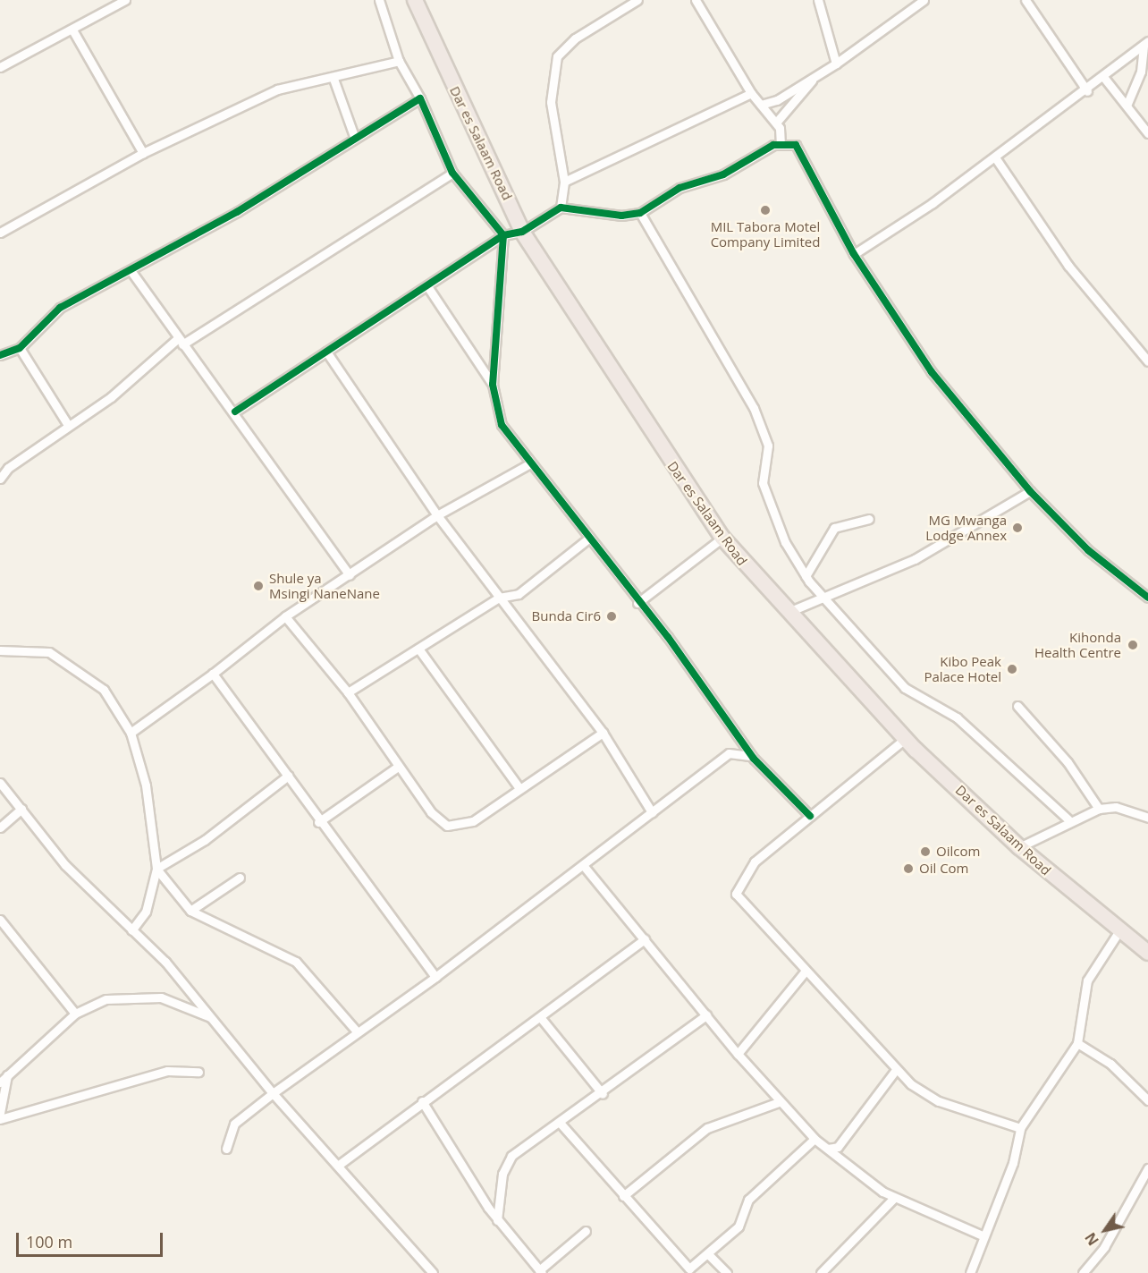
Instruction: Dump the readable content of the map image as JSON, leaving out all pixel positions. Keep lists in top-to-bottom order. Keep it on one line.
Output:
{"streets":{"highway":["Dar es Salaam Road"]},"places":["MIL Tabora Motel Company Limited","MG Mwanga Lodge Annex","Shule ya Msingi NaneNane","Bunda Cir6","Kihonda Health Centre","Kibo Peak Palace Hotel","Oilcom","Oil Com"],"scale_bar":"100 m","north":"bottom left"}
